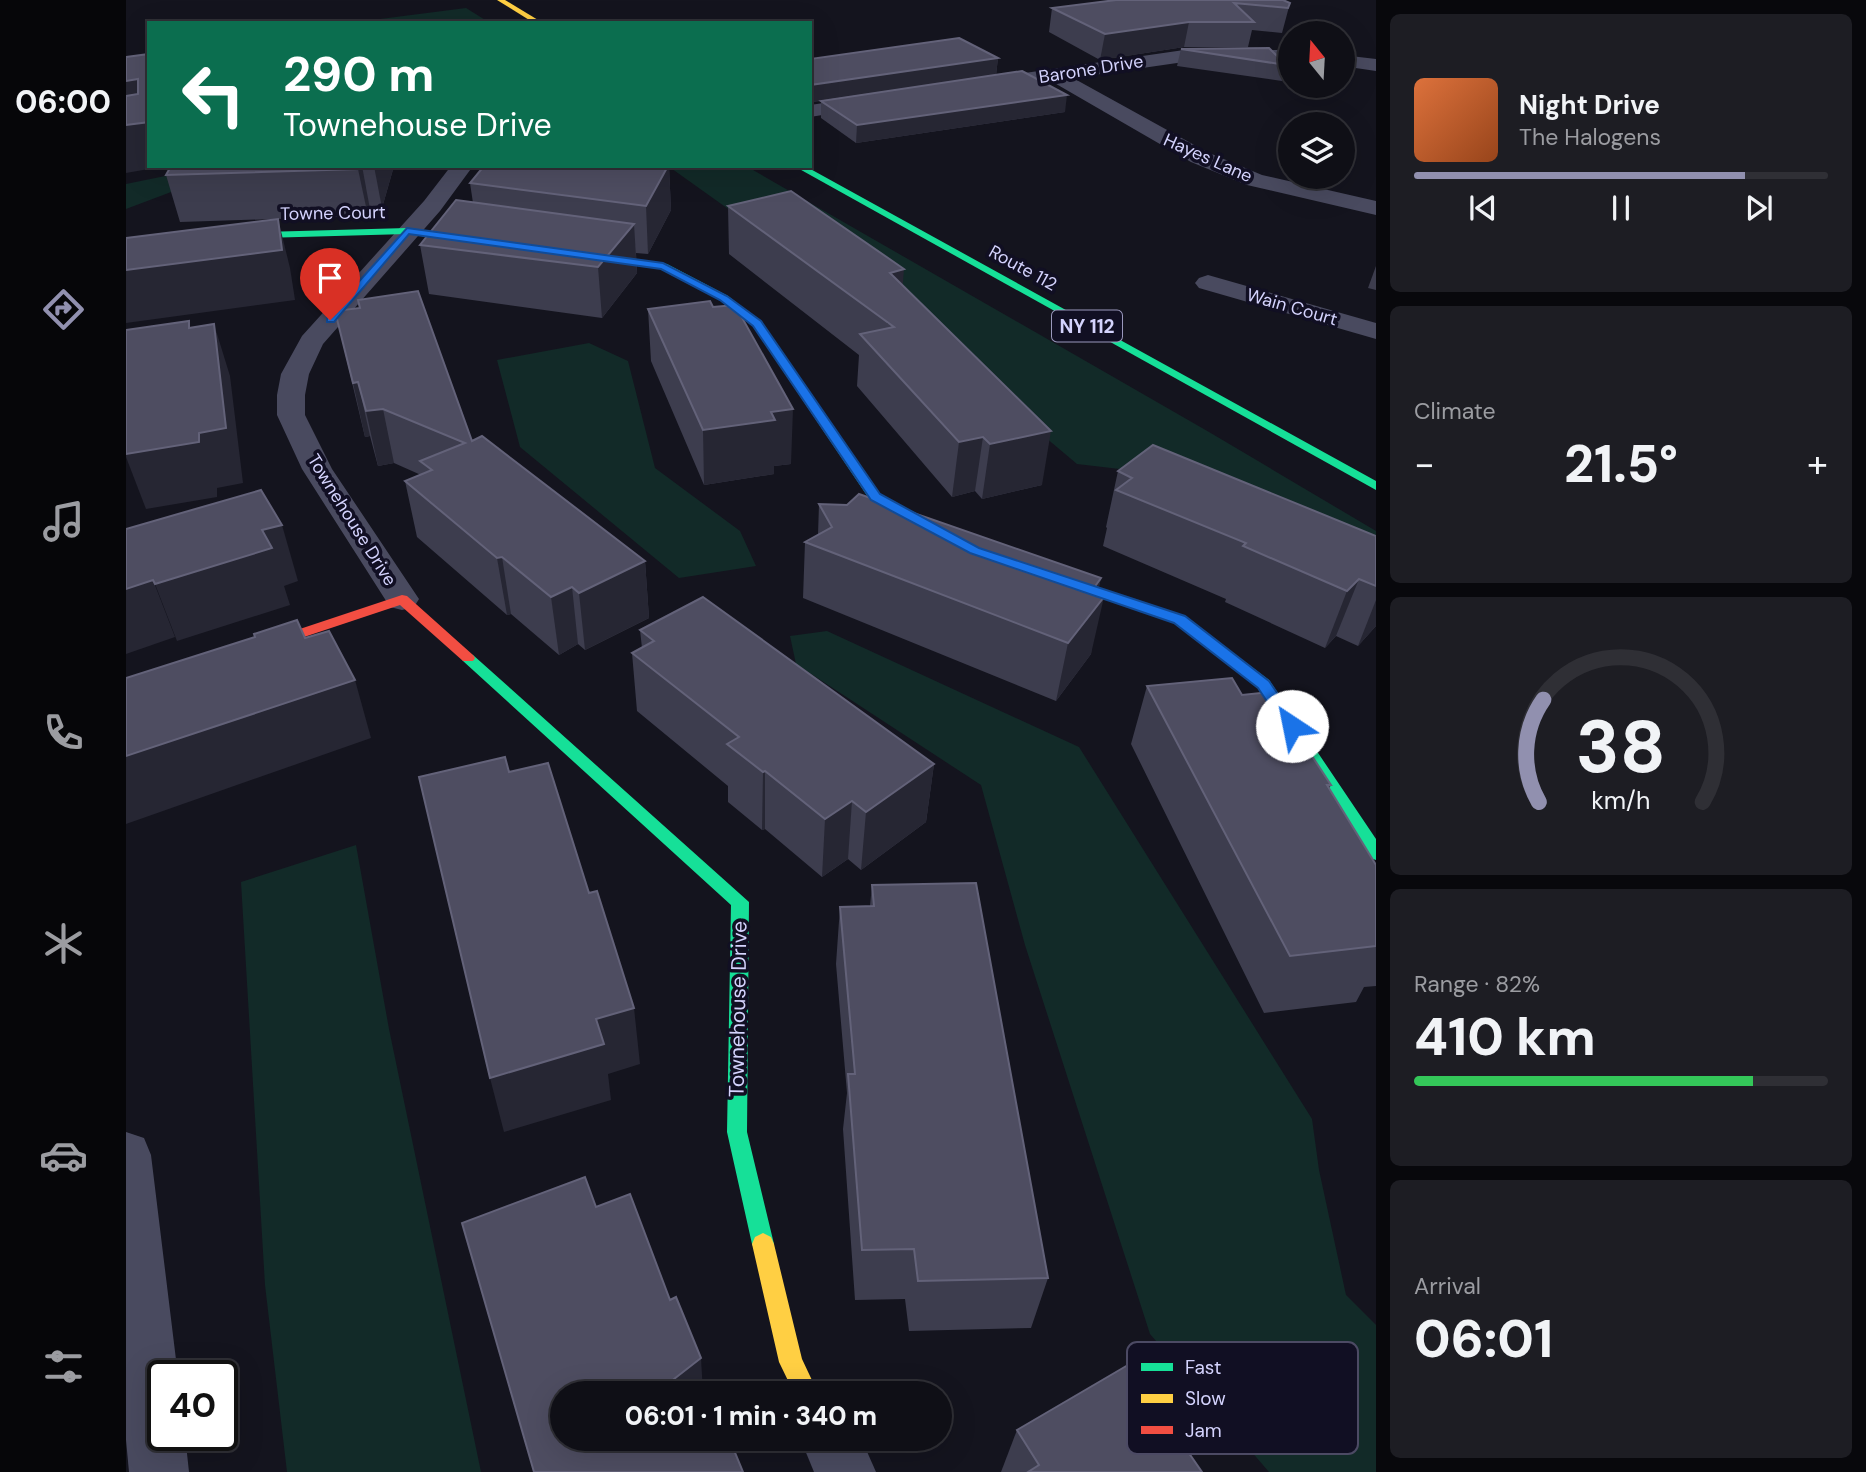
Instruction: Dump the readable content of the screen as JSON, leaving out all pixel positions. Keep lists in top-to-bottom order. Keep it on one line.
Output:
{"streets":{"street":["Barone Drive","Hayes Lane","Towne Court","Route 112","Wain Court","NY 112","Townehouse Drive"]},"crossings":[["Barone Drive","Hayes Lane"],["Towne Court","Townehouse Drive"]],"legend":["Fast","Slow","Jam"],"north":"top","page":{"tabs":"06:00","turn":["290 m","Townehouse Drive"],"song":["Night Drive","The Halogens"],"tile":["Climate",["Range · 82%","410 km"],["Arrival","06:01"]],"heat":["−","21.5°","+"],"limit":"40","trip":"06:01 · 1 min · 340 m","gauge":["38","km/h"]}}
